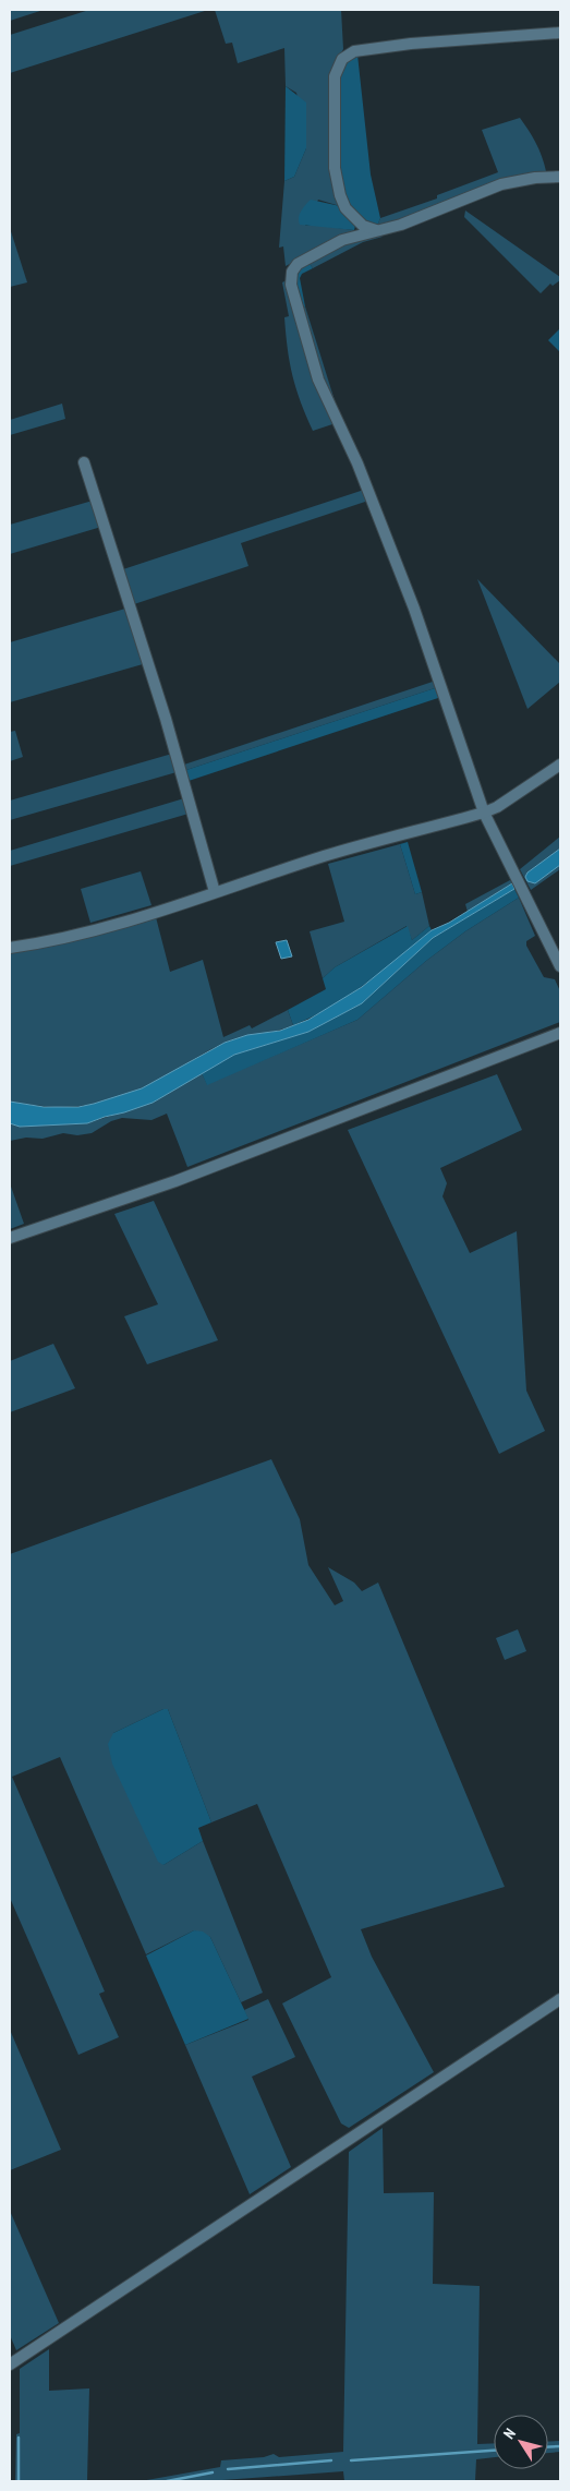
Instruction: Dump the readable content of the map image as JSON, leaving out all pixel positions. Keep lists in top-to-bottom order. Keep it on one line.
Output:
{"north":"top left"}
